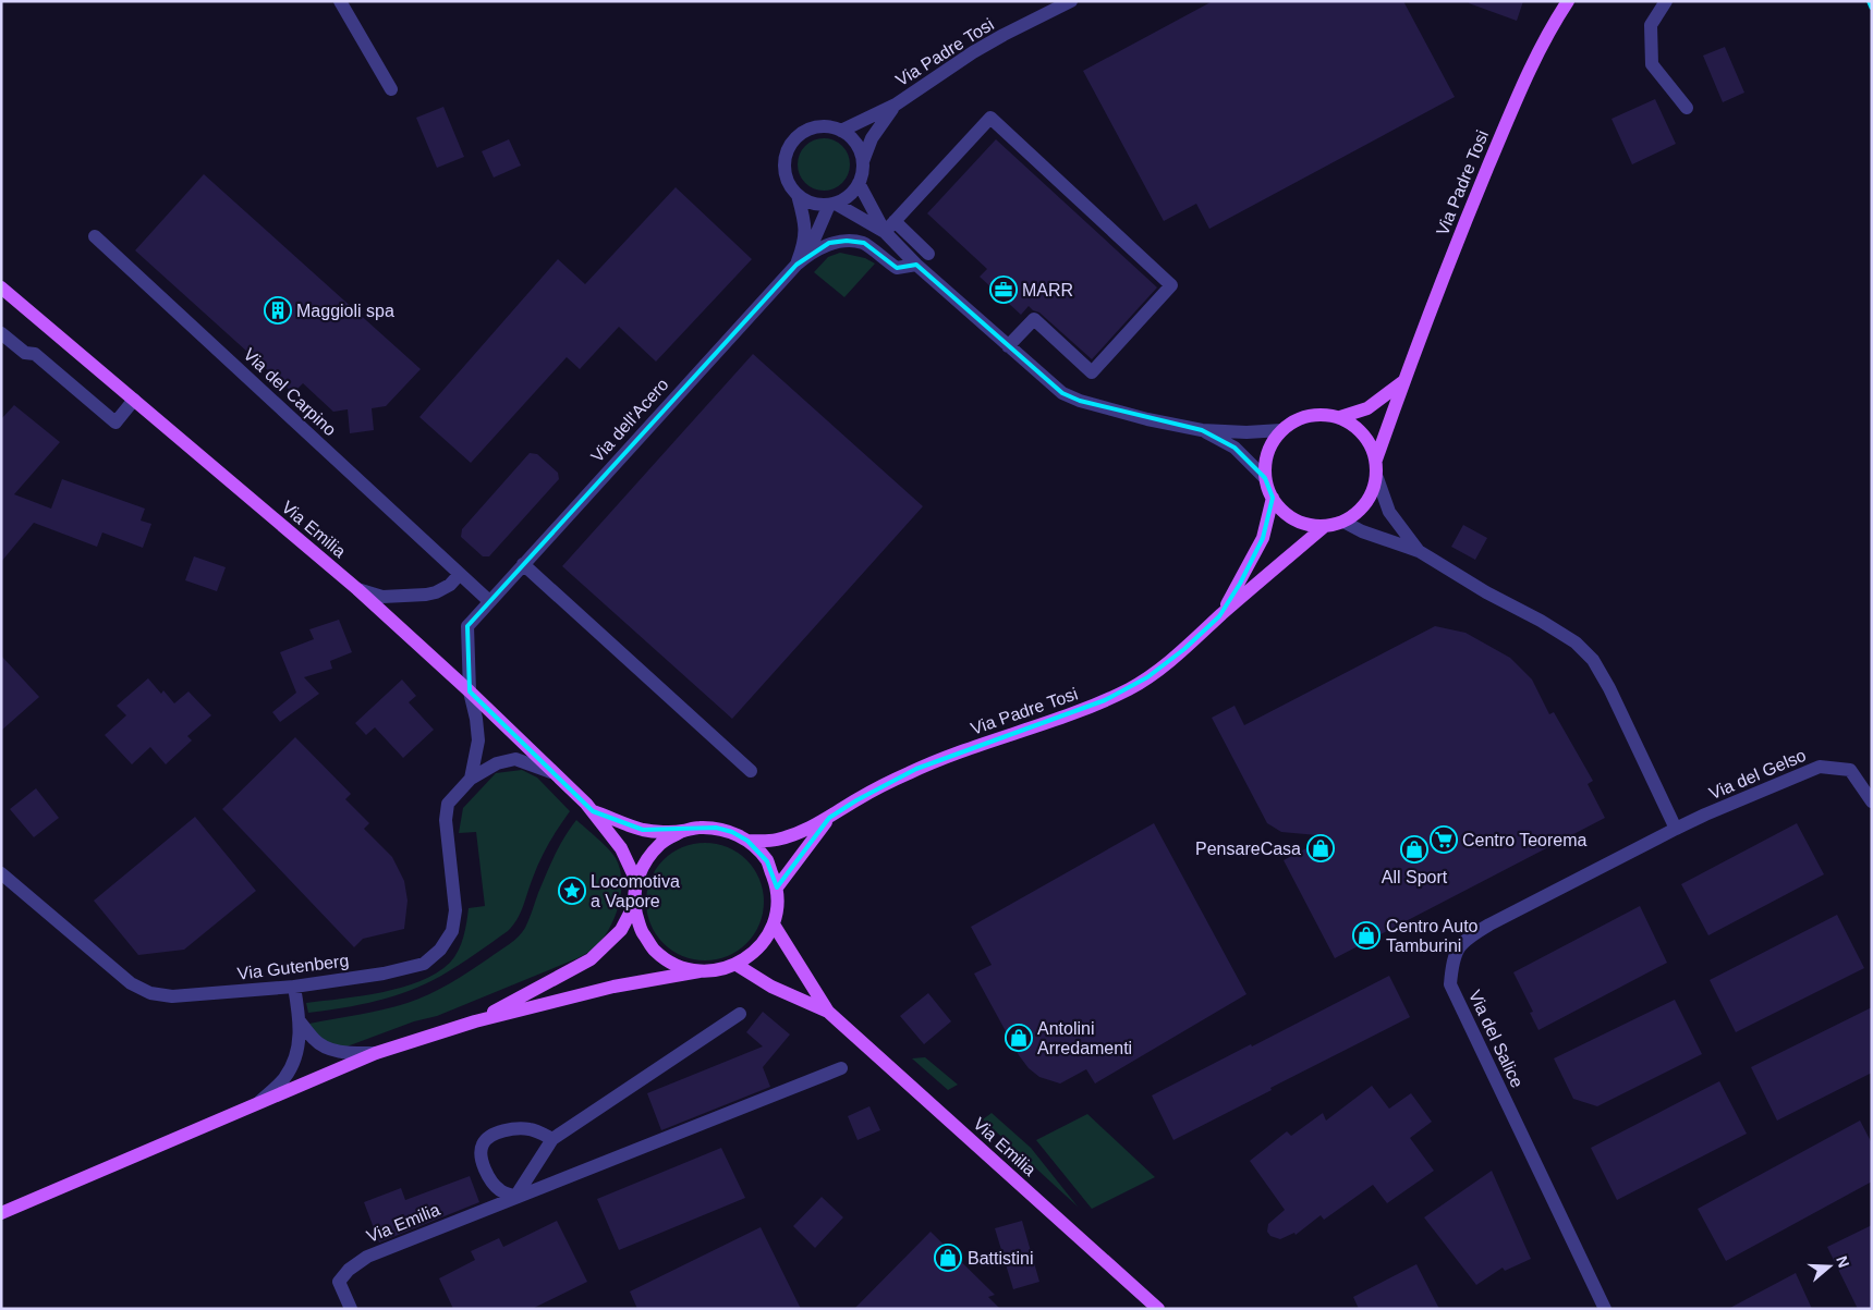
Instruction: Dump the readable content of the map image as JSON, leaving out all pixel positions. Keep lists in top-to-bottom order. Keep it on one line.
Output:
{"streets":{"main road":["Via Padre Tosi","Via Emilia"],"street":["Via del Carpino","Via dell'Acero","Via del Gelso","Via Gutenberg","Via del Salice"]},"crossings":[["Via Padre Tosi","Via dell'Acero"],["Via Padre Tosi","Via Emilia"],["Via dell'Acero","Via Emilia"],["Via Emilia","Via Gutenberg"],["Via del Gelso","Via del Salice"]],"places":{"office":["MARR"],"building":["Maggioli spa"],"supermarket":["Centro Teorema"],"shop":["PensareCasa","All Sport","Centro Auto Tamburini","Antolini Arredamenti","Battistini"],"place":["Locomotiva a Vapore"]},"north":"right"}
